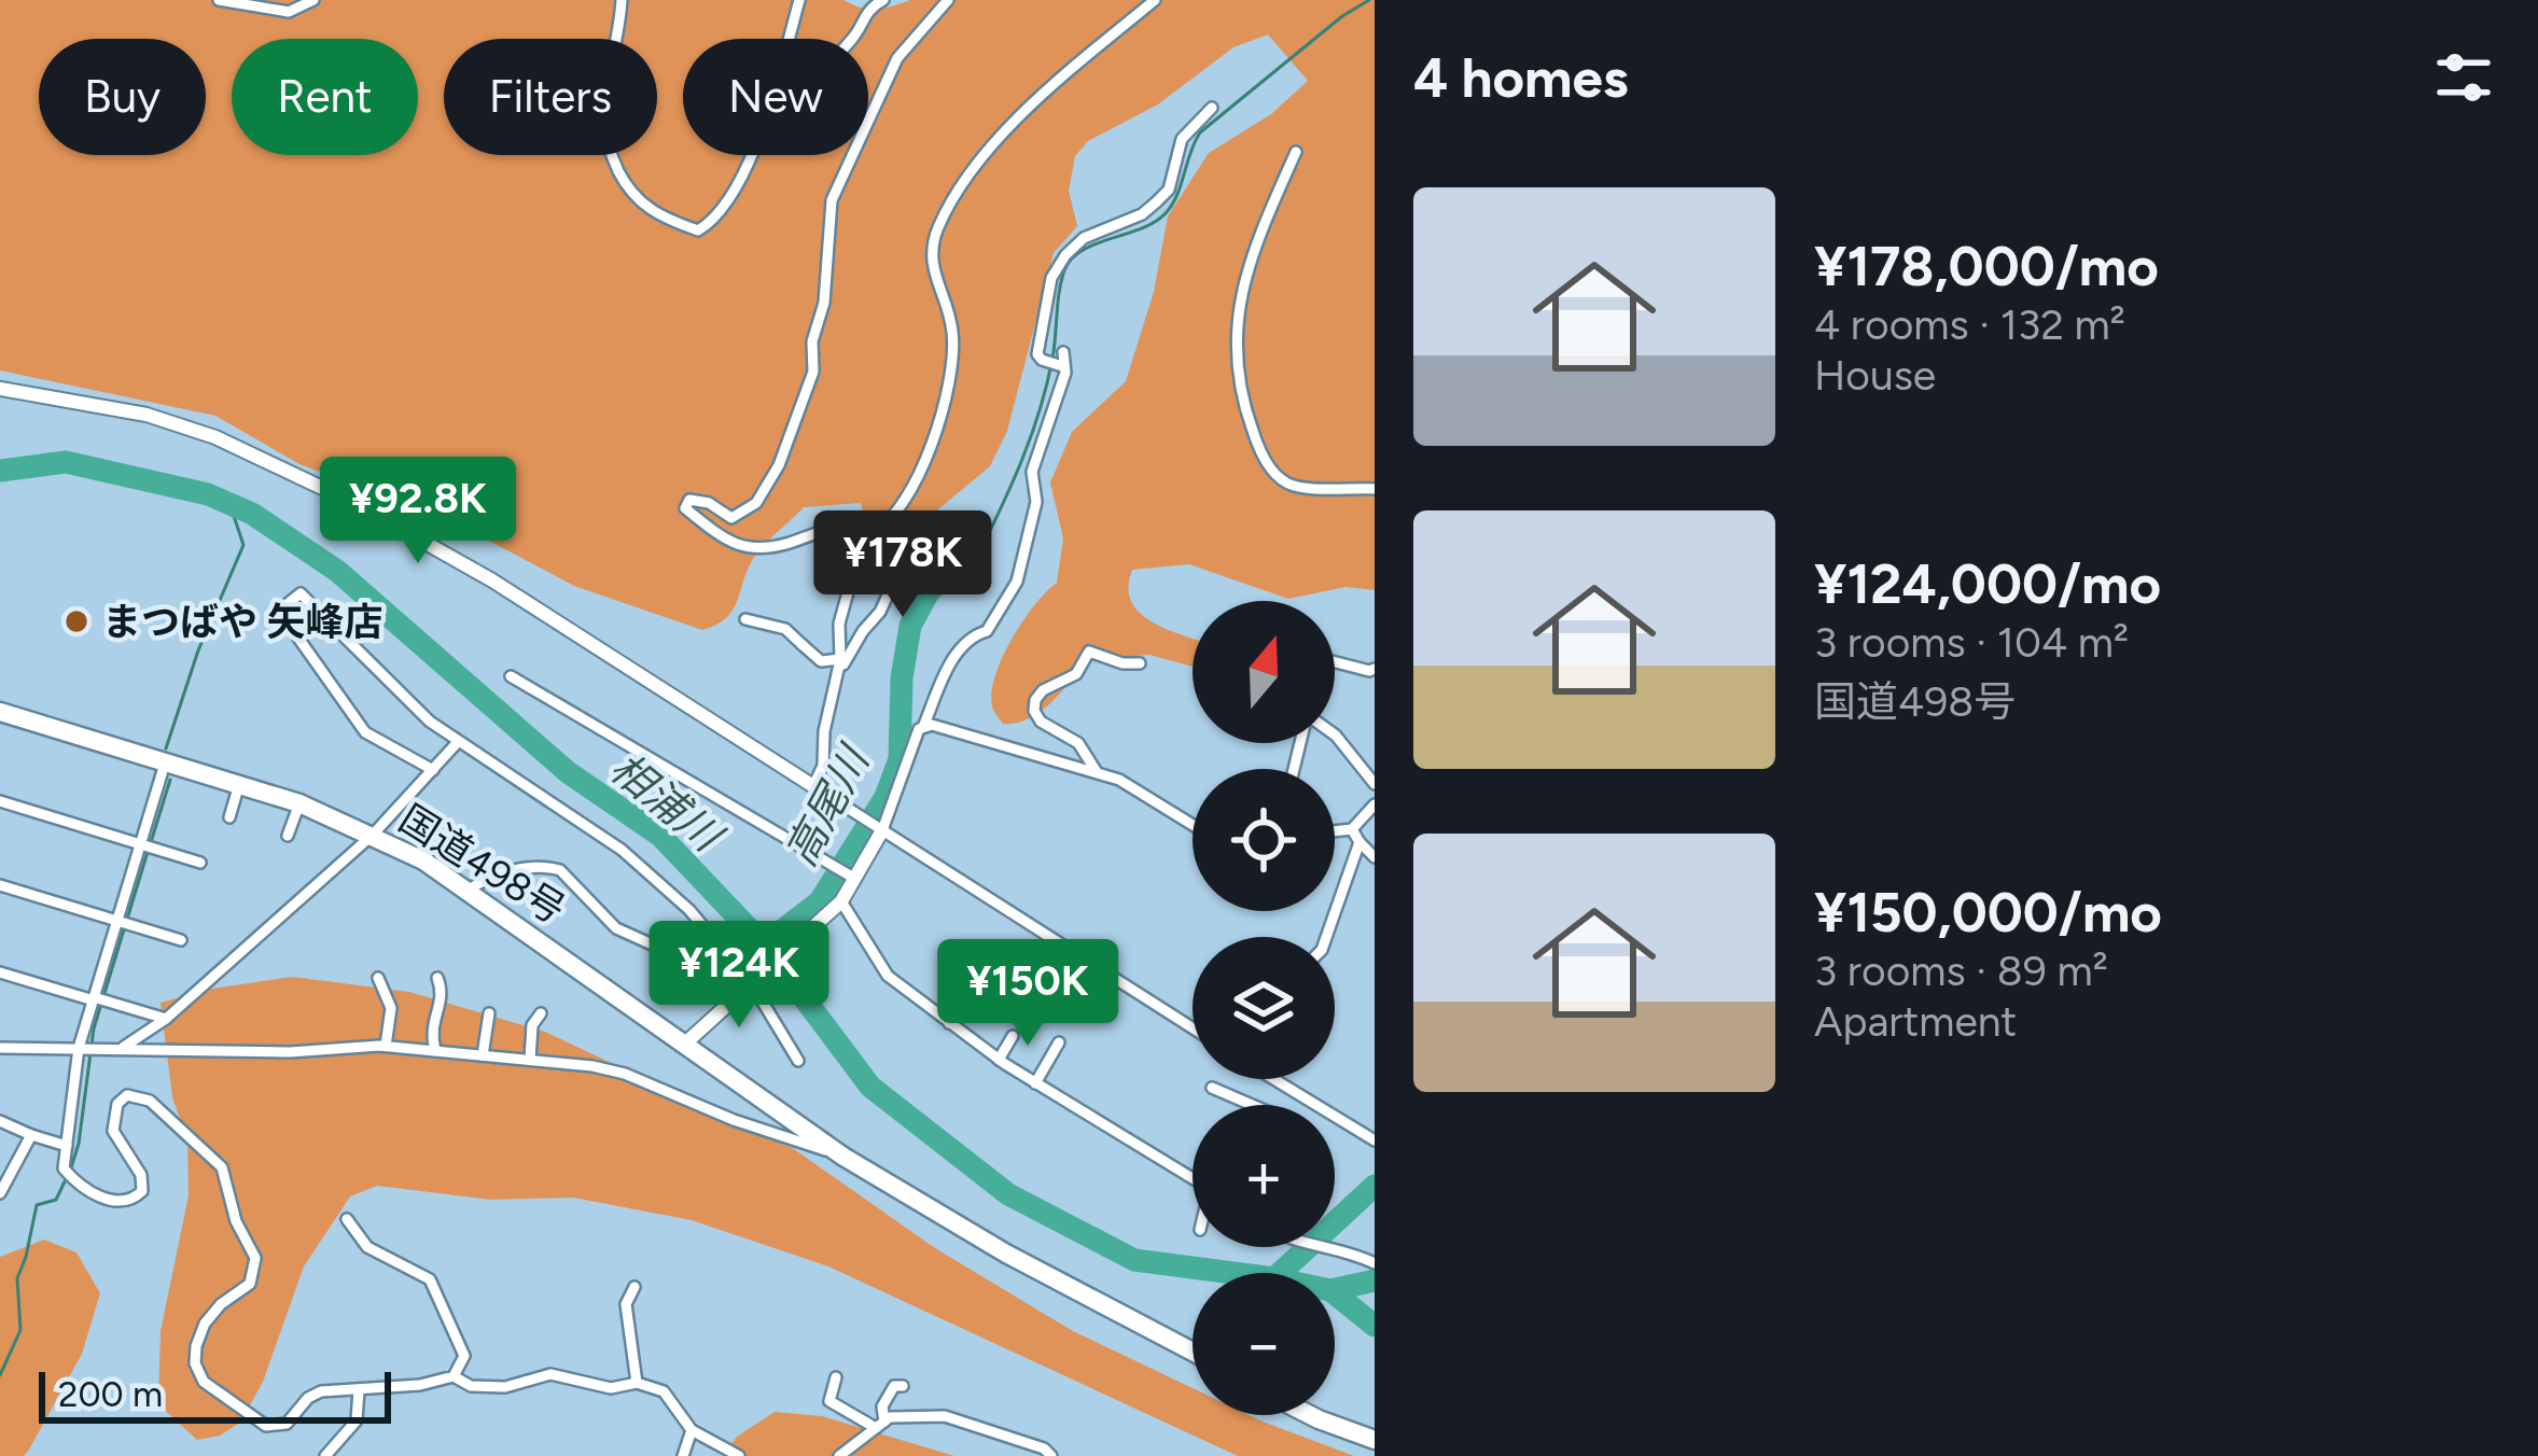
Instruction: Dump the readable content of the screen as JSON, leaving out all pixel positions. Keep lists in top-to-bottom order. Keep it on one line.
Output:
{"streets":{"highway":["国道498号"]},"water":["相浦川","高尾川"],"places":["まつばや 矢峰店"],"scale_bar":"200 m","north":"top","page":{"heading":"4 homes","chip":["Buy","Rent","Filters","New"],"list":[{"name":"¥178,000/mo","note":"4 rooms · 132 m² · House"},{"name":"¥124,000/mo","note":"3 rooms · 104 m² · 国道498号"},{"name":"¥150,000/mo","note":"3 rooms · 89 m² · Apartment"}],"price":["¥92.8K","¥178K","¥124K","¥150K"],"map_buttons":["+","−"],"scale":"200 m"}}
